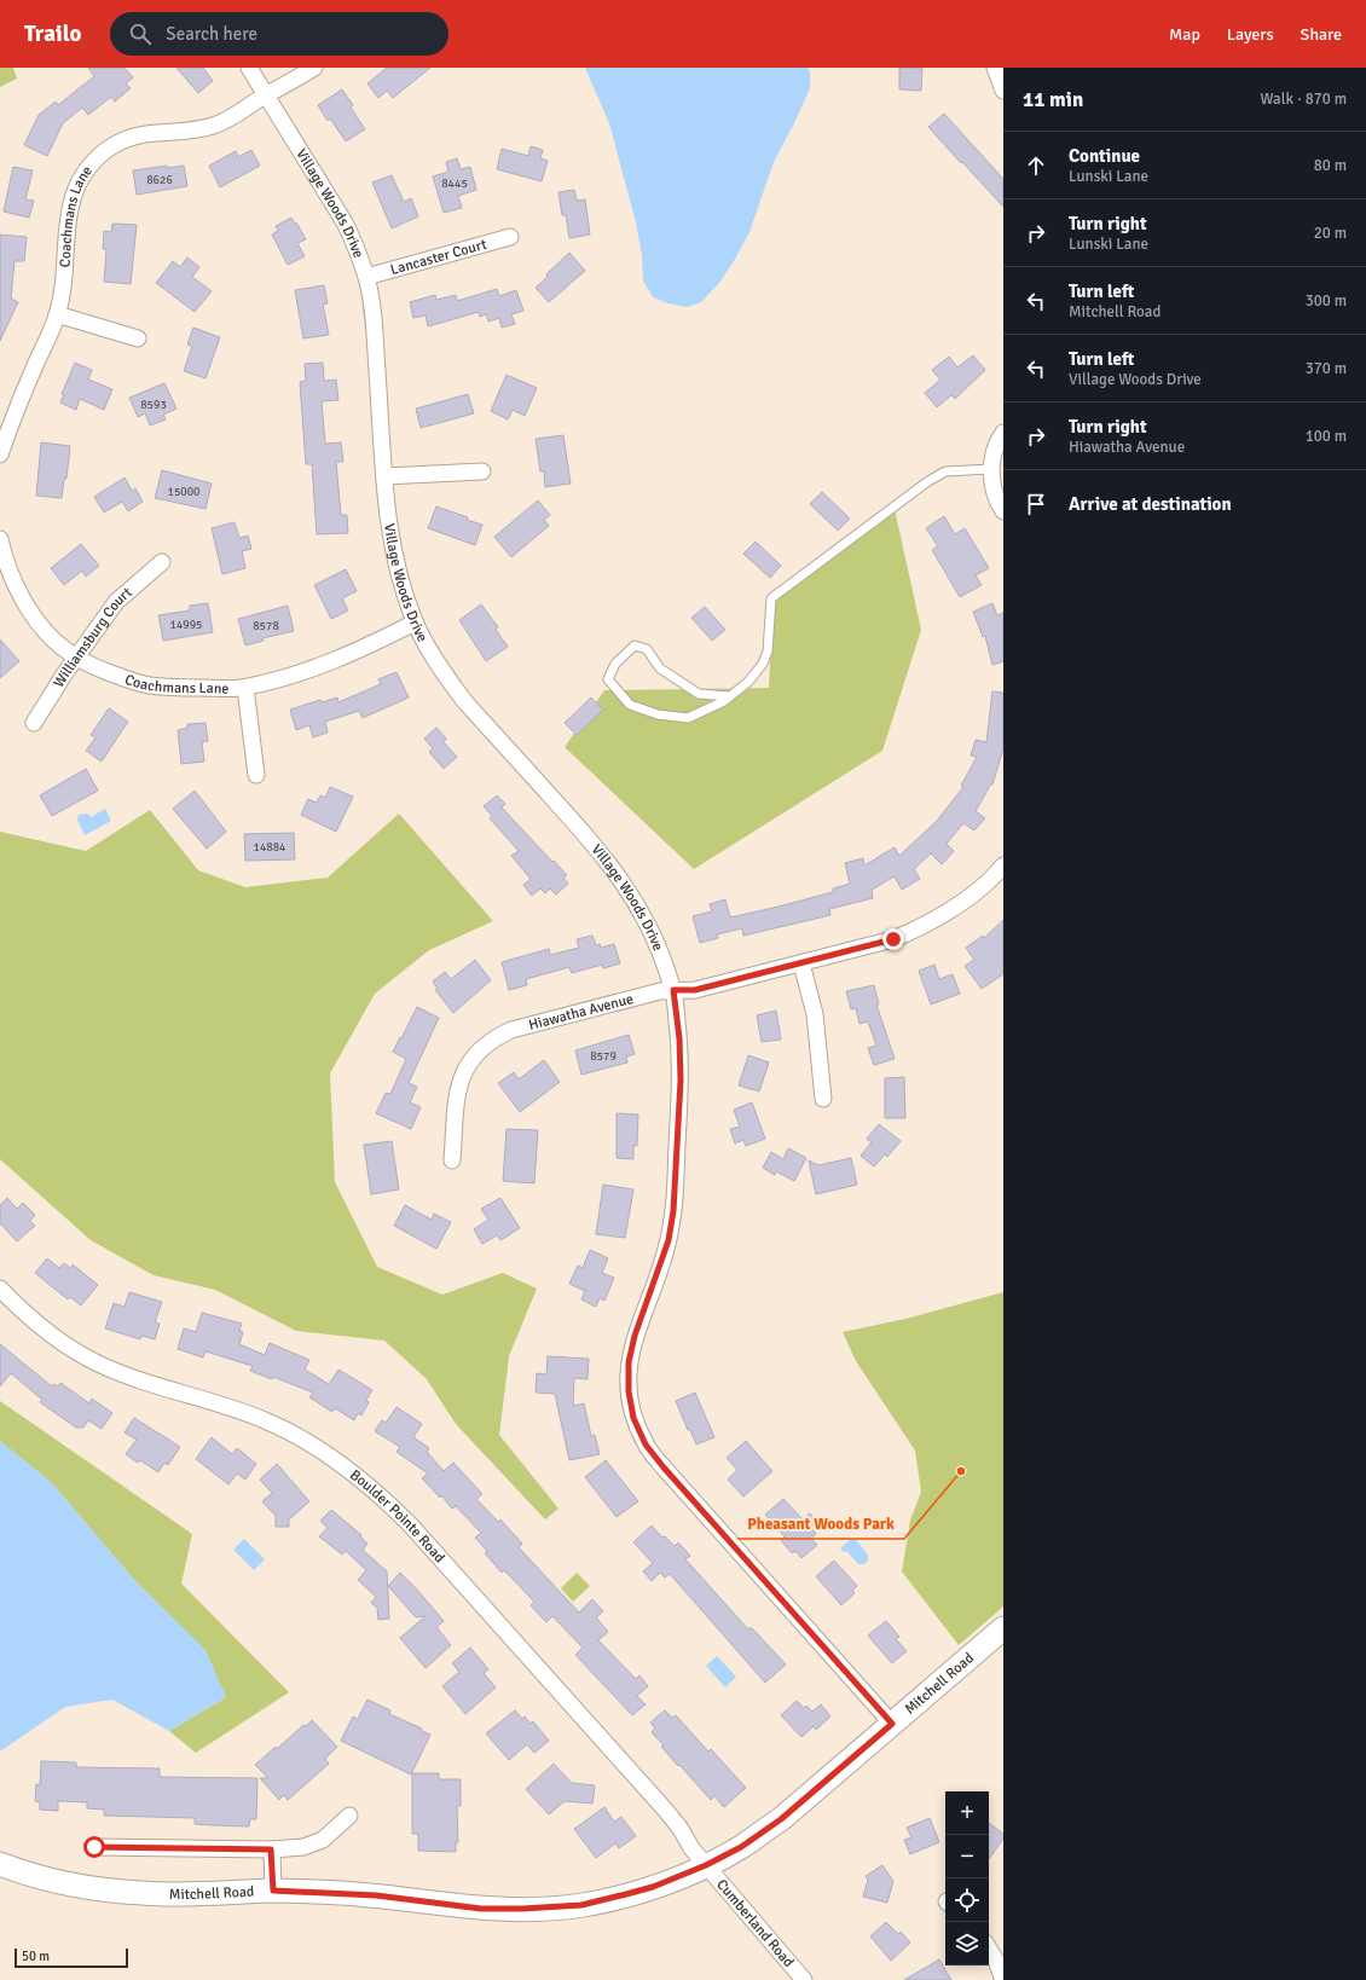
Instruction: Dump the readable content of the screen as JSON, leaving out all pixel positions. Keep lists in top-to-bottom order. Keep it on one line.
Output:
{"streets":{"main road":["Mitchell Road"],"street":["Village Woods Drive","Coachmans Lane","Lancaster Court","Williamsburg Court","Hiawatha Avenue","Boulder Pointe Road","Cumberland Road"]},"crossings":[["Village Woods Drive","Coachmans Lane"],["Village Woods Drive","Lancaster Court"],["Village Woods Drive","Hiawatha Avenue"],["Village Woods Drive","Mitchell Road"],["Coachmans Lane","Williamsburg Court"],["Boulder Pointe Road","Mitchell Road"],["Boulder Pointe Road","Cumberland Road"],["Mitchell Road","Cumberland Road"]],"places":["Pheasant Woods Park"],"house_numbers":["8626","8445","8593","15000","14995","8578","14884","8579"],"scale_bar":"50 m","page":{"header":"Trailo","search":"Search here","nav":["Map","Layers","Share"],"heading":["11 min","Walk · 870 m"],"list":[["Continue","Lunski Lane","80 m"],["Turn right","Lunski Lane","20 m"],["Turn left","Mitchell Road","300 m"],["Turn left","Village Woods Drive","370 m"],["Turn right","Hiawatha Avenue","100 m"],"Arrive at destination"],"map_buttons":["+","−"],"scale":"50 m"}}
